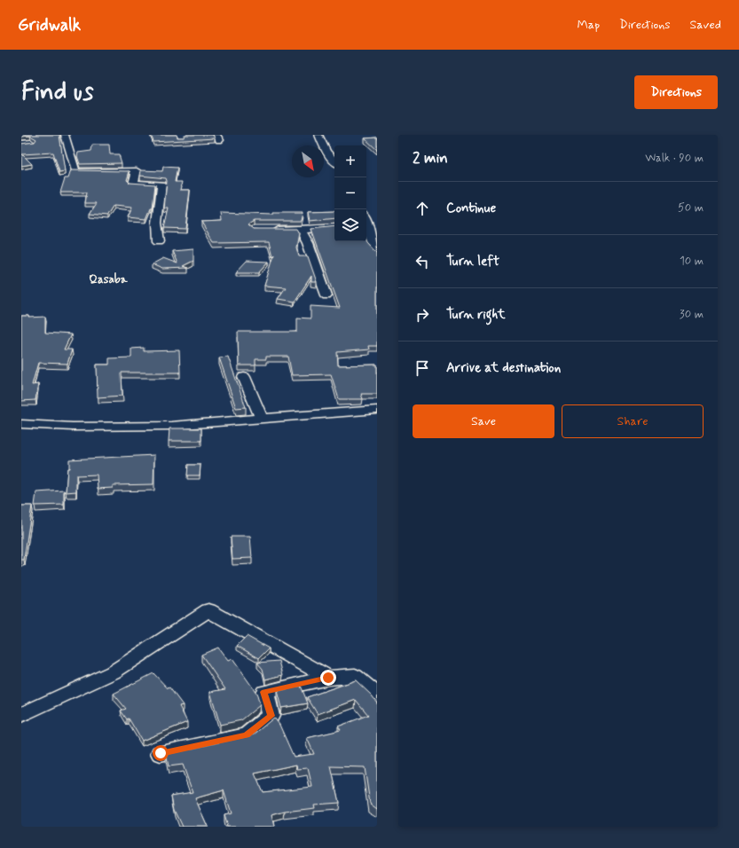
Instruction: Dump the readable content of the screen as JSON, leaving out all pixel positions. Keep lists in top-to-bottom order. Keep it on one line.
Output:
{"districts":["Qasaba"],"north":"bottom right","page":{"header":"Gridwalk","nav":["Map","Directions","Saved"],"buttons":["Directions",["Save","Share"]],"title":"Find us","heading":["2 min","Walk · 90 m"],"map_buttons":["+","−"],"list":[["Continue","50 m"],["Turn left","10 m"],["Turn right","30 m"],"Arrive at destination"]}}
